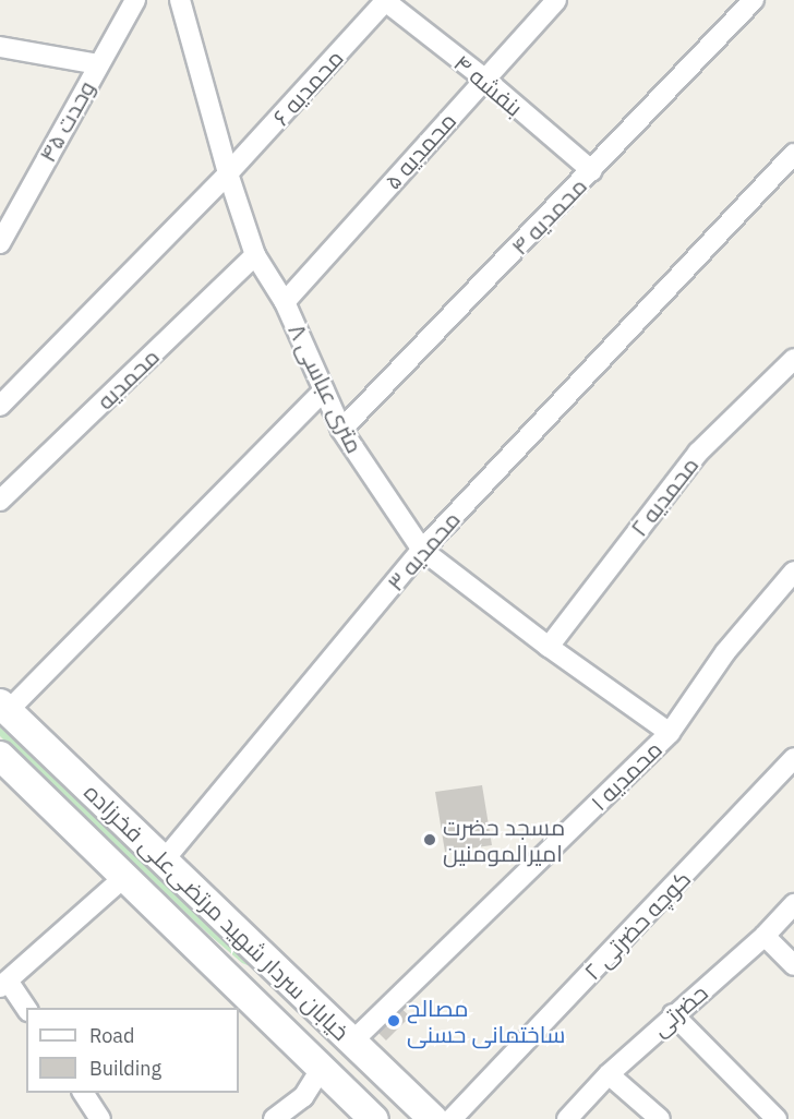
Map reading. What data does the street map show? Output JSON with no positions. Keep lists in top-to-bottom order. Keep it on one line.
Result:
{"streets":{"main road":["خیابان سردار شهید مرتضی‌علی فخرزاده"],"street":["بنفشه ۴","محمدیه ۶","وحدت ۴۵","محمدیه ۵","محمدیه ۴","محمدیه","۸ متری عباسی","محمدیه ۲","محمدیه ۳","محمدیه ۱","کوچه حضرتی ۲","حضرتی"]},"crossings":[["بنفشه ۴","محمدیه ۶"],["بنفشه ۴","محمدیه ۵"],["بنفشه ۴","محمدیه ۴"],["محمدیه ۶","۸ متری عباسی"],["محمدیه ۵","۸ متری عباسی"],["محمدیه ۴","۸ متری عباسی"],["محمدیه","۸ متری عباسی"],["۸ متری عباسی","محمدیه ۲"],["۸ متری عباسی","محمدیه ۳"],["۸ متری عباسی","محمدیه ۱"],["محمدیه ۳","خیابان سردار شهید مرتضی‌علی فخرزاده"],["محمدیه ۱","خیابان سردار شهید مرتضی‌علی فخرزاده"]],"places":["مسجد حضرت امیرالمومنین","مصالح ساختمانی حسنی"],"legend":["Road","Building"]}
